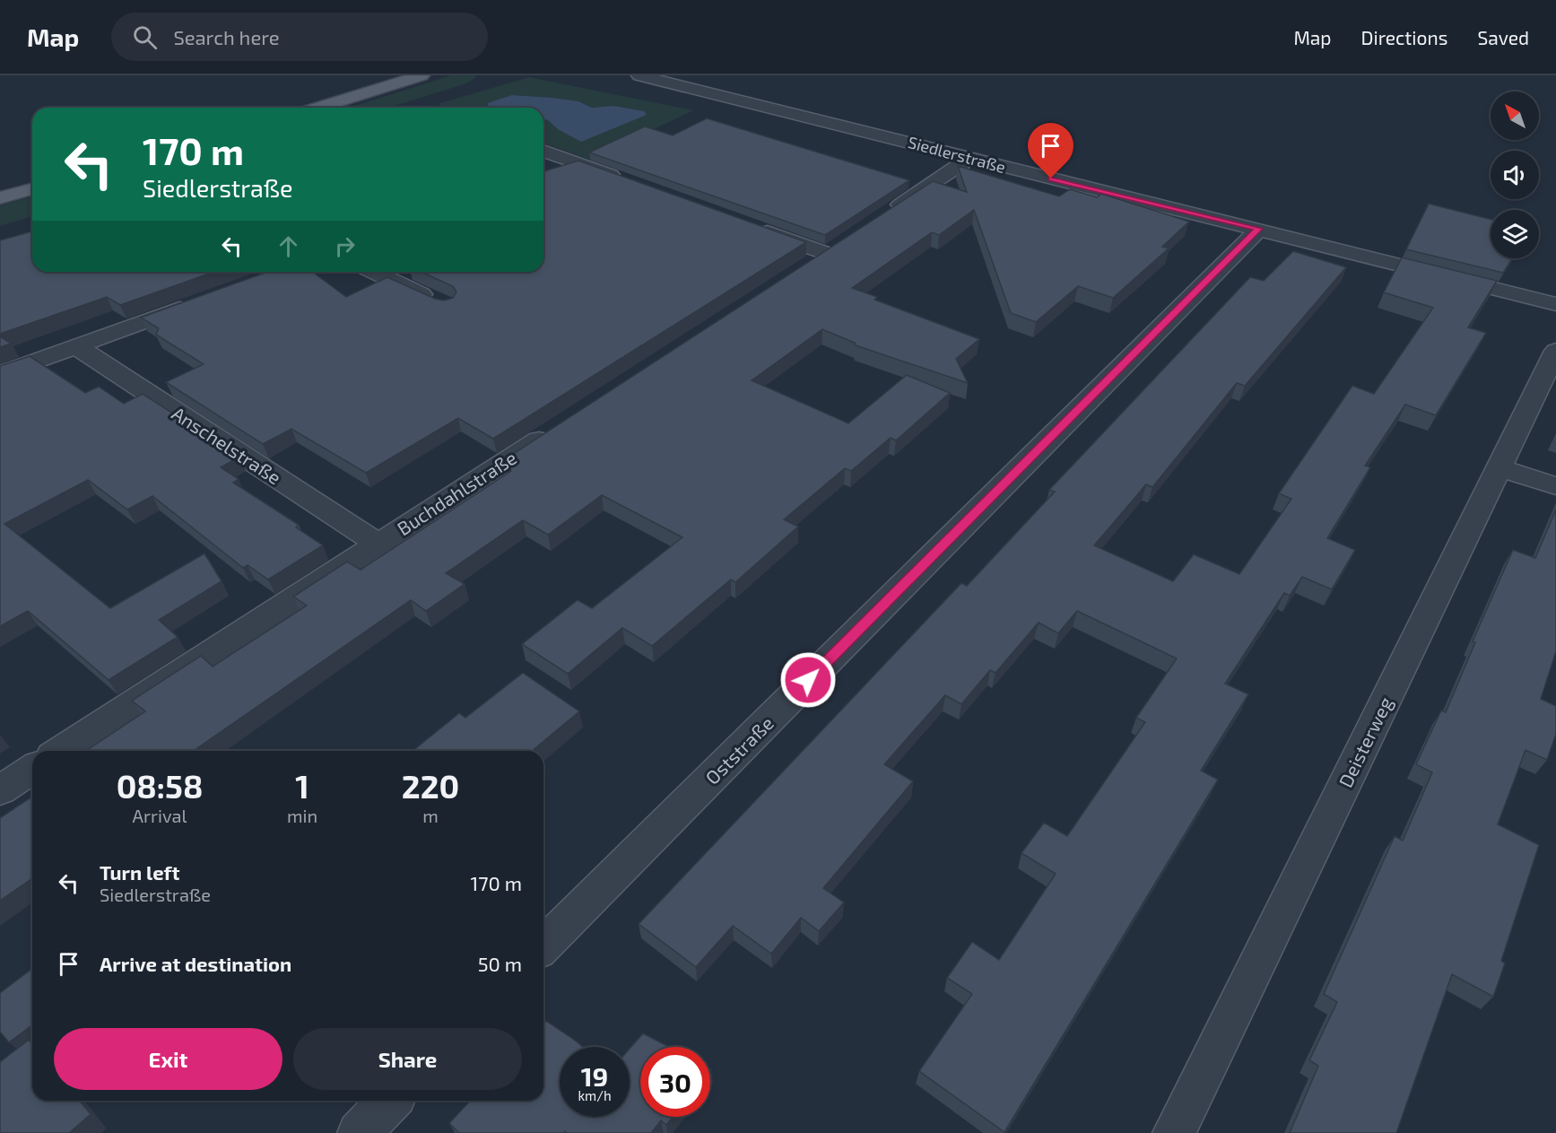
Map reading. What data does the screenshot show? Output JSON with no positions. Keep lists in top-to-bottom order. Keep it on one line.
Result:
{"streets":{"street":["Siedlerstraße","Anschelstraße","Buchdahlstraße","Deisterweg","Oststraße"]},"crossings":[["Siedlerstraße","Oststraße"],["Anschelstraße","Buchdahlstraße"]],"north":"top left","page":{"header":"Map","search":"Search here","nav":["Map","Directions","Saved"],"turn":["170 m","Siedlerstraße"],"eta":["08:58","Arrival","1","min","220","m"],"list":[{"name":"Turn left","note":"Siedlerstraße","value":"170 m"},{"name":"Arrive at destination","value":"50 m"}],"buttons":["Exit","Share"],"speed":"19 km/h","limit":"30"}}
